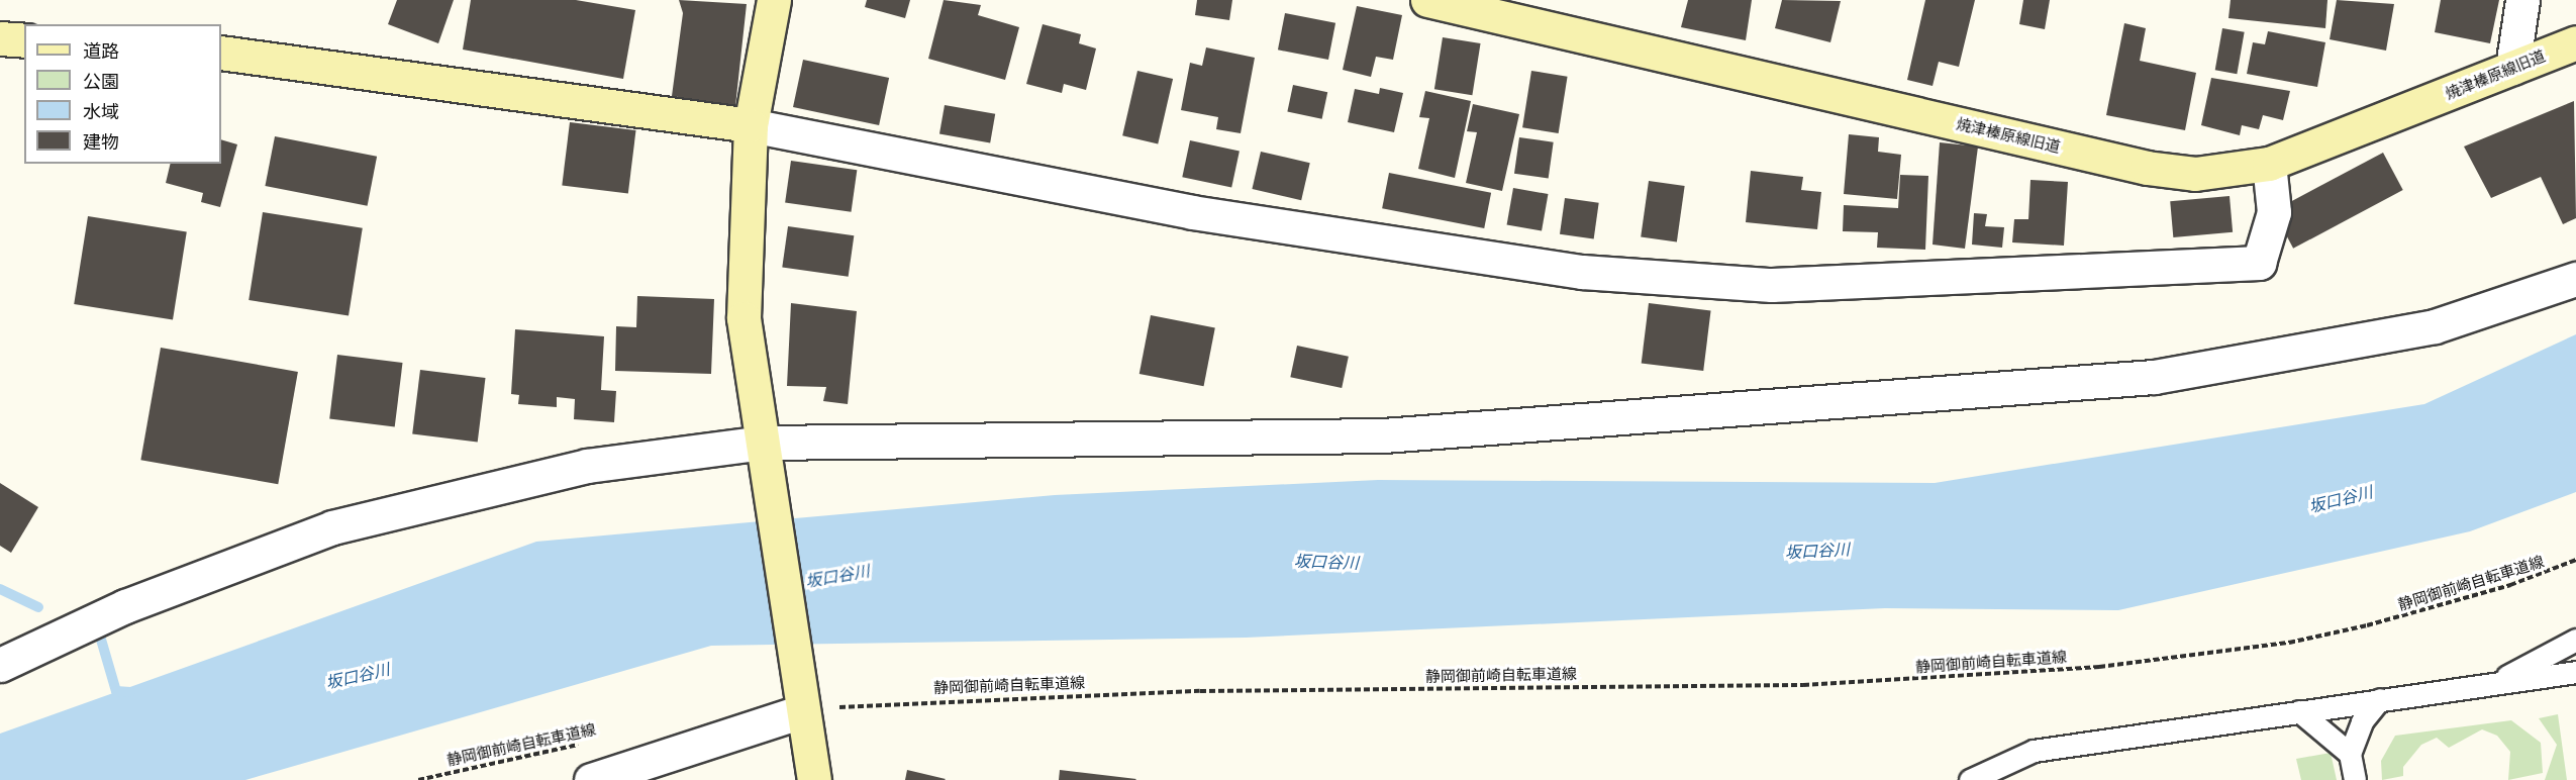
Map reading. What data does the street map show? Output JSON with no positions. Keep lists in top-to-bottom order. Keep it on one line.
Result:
{"streets":{"street":["焼津榛原線旧道"],"path":["静岡御前崎自転車道線"]},"water":["坂口谷川"],"legend":["道路","公園","水域","建物"]}
